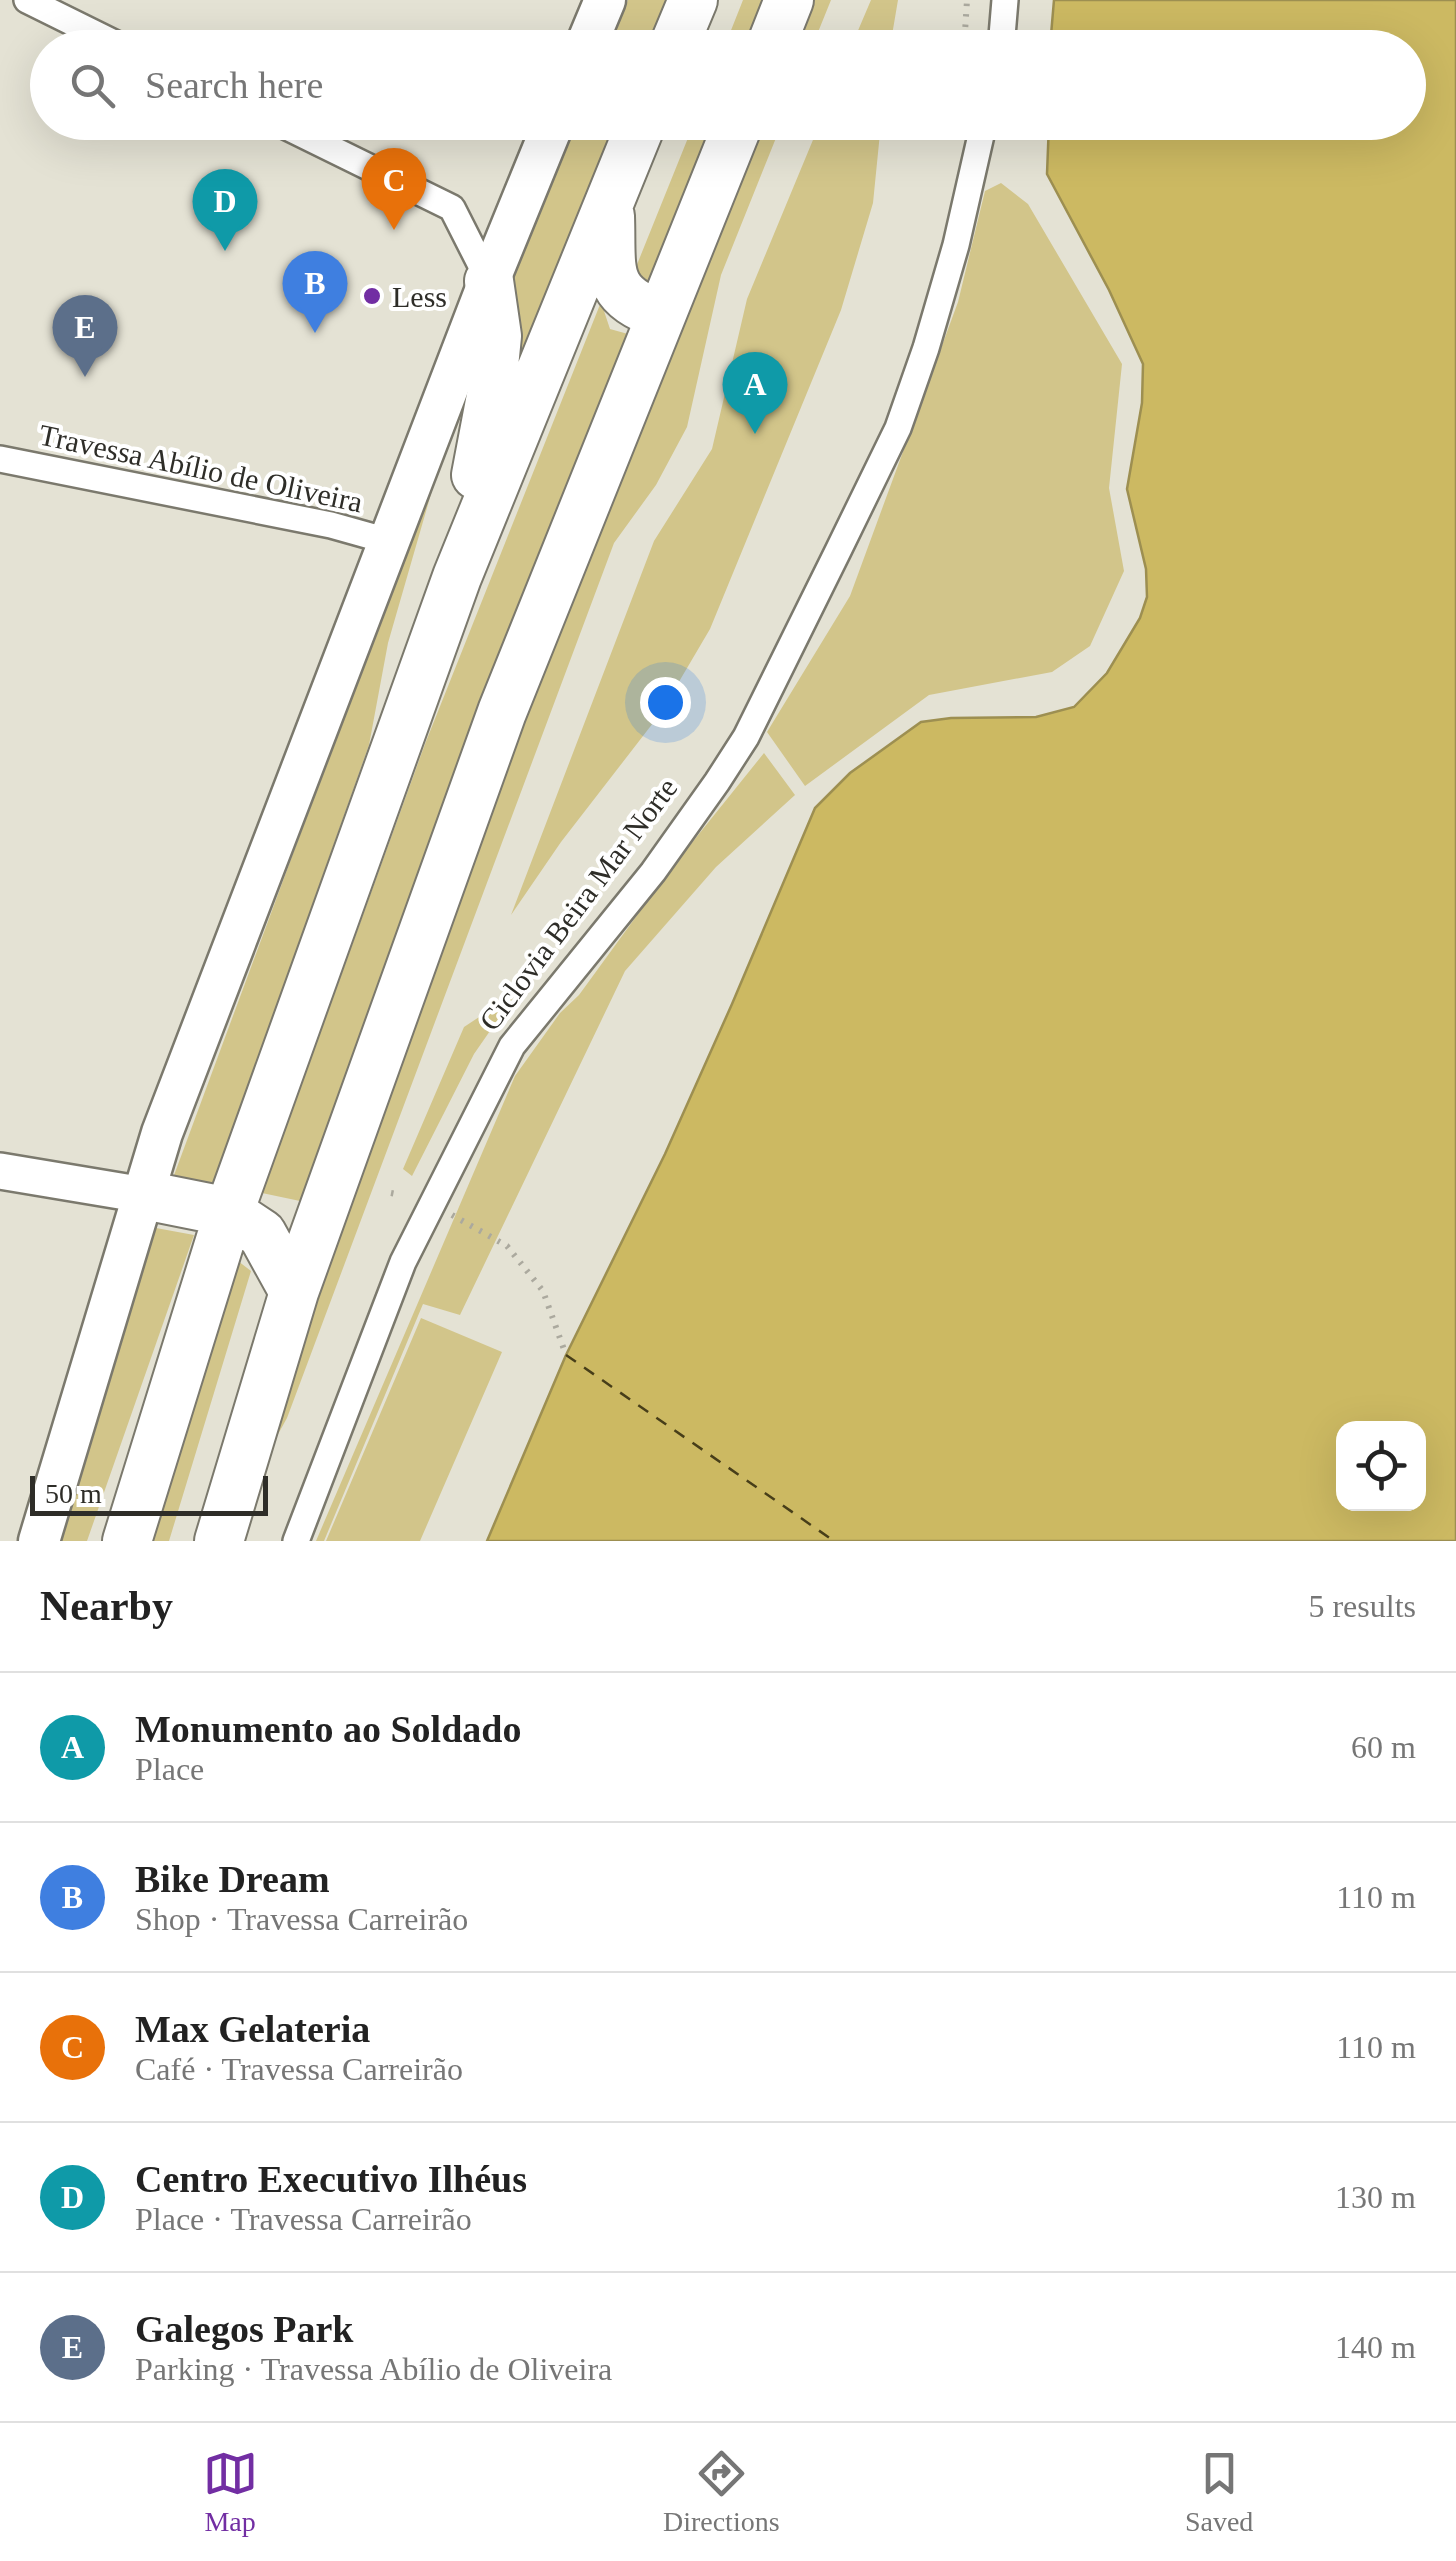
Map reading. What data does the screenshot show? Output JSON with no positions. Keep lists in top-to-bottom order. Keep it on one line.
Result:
{"streets":{"street":["Travessa Abílio de Oliveira"]},"places":["Less"],"scale_bar":"50 m","page":{"search":"Search here","pins":["C","D","B","E","A"],"scale":"50 m","heading":["Nearby","5 results"],"list":[{"mark":"A","name":"Monumento ao Soldado","note":"Place","value":"60 m"},{"mark":"B","name":"Bike Dream","note":"Shop · Travessa Carreirão","value":"110 m"},{"mark":"C","name":"Max Gelateria","note":"Café · Travessa Carreirão","value":"110 m"},{"mark":"D","name":"Centro Executivo Ilhéus","note":"Place · Travessa Carreirão","value":"130 m"},{"mark":"E","name":"Galegos Park","note":"Parking · Travessa Abílio de Oliveira","value":"140 m"}],"nav":["Map","Directions","Saved"]}}
